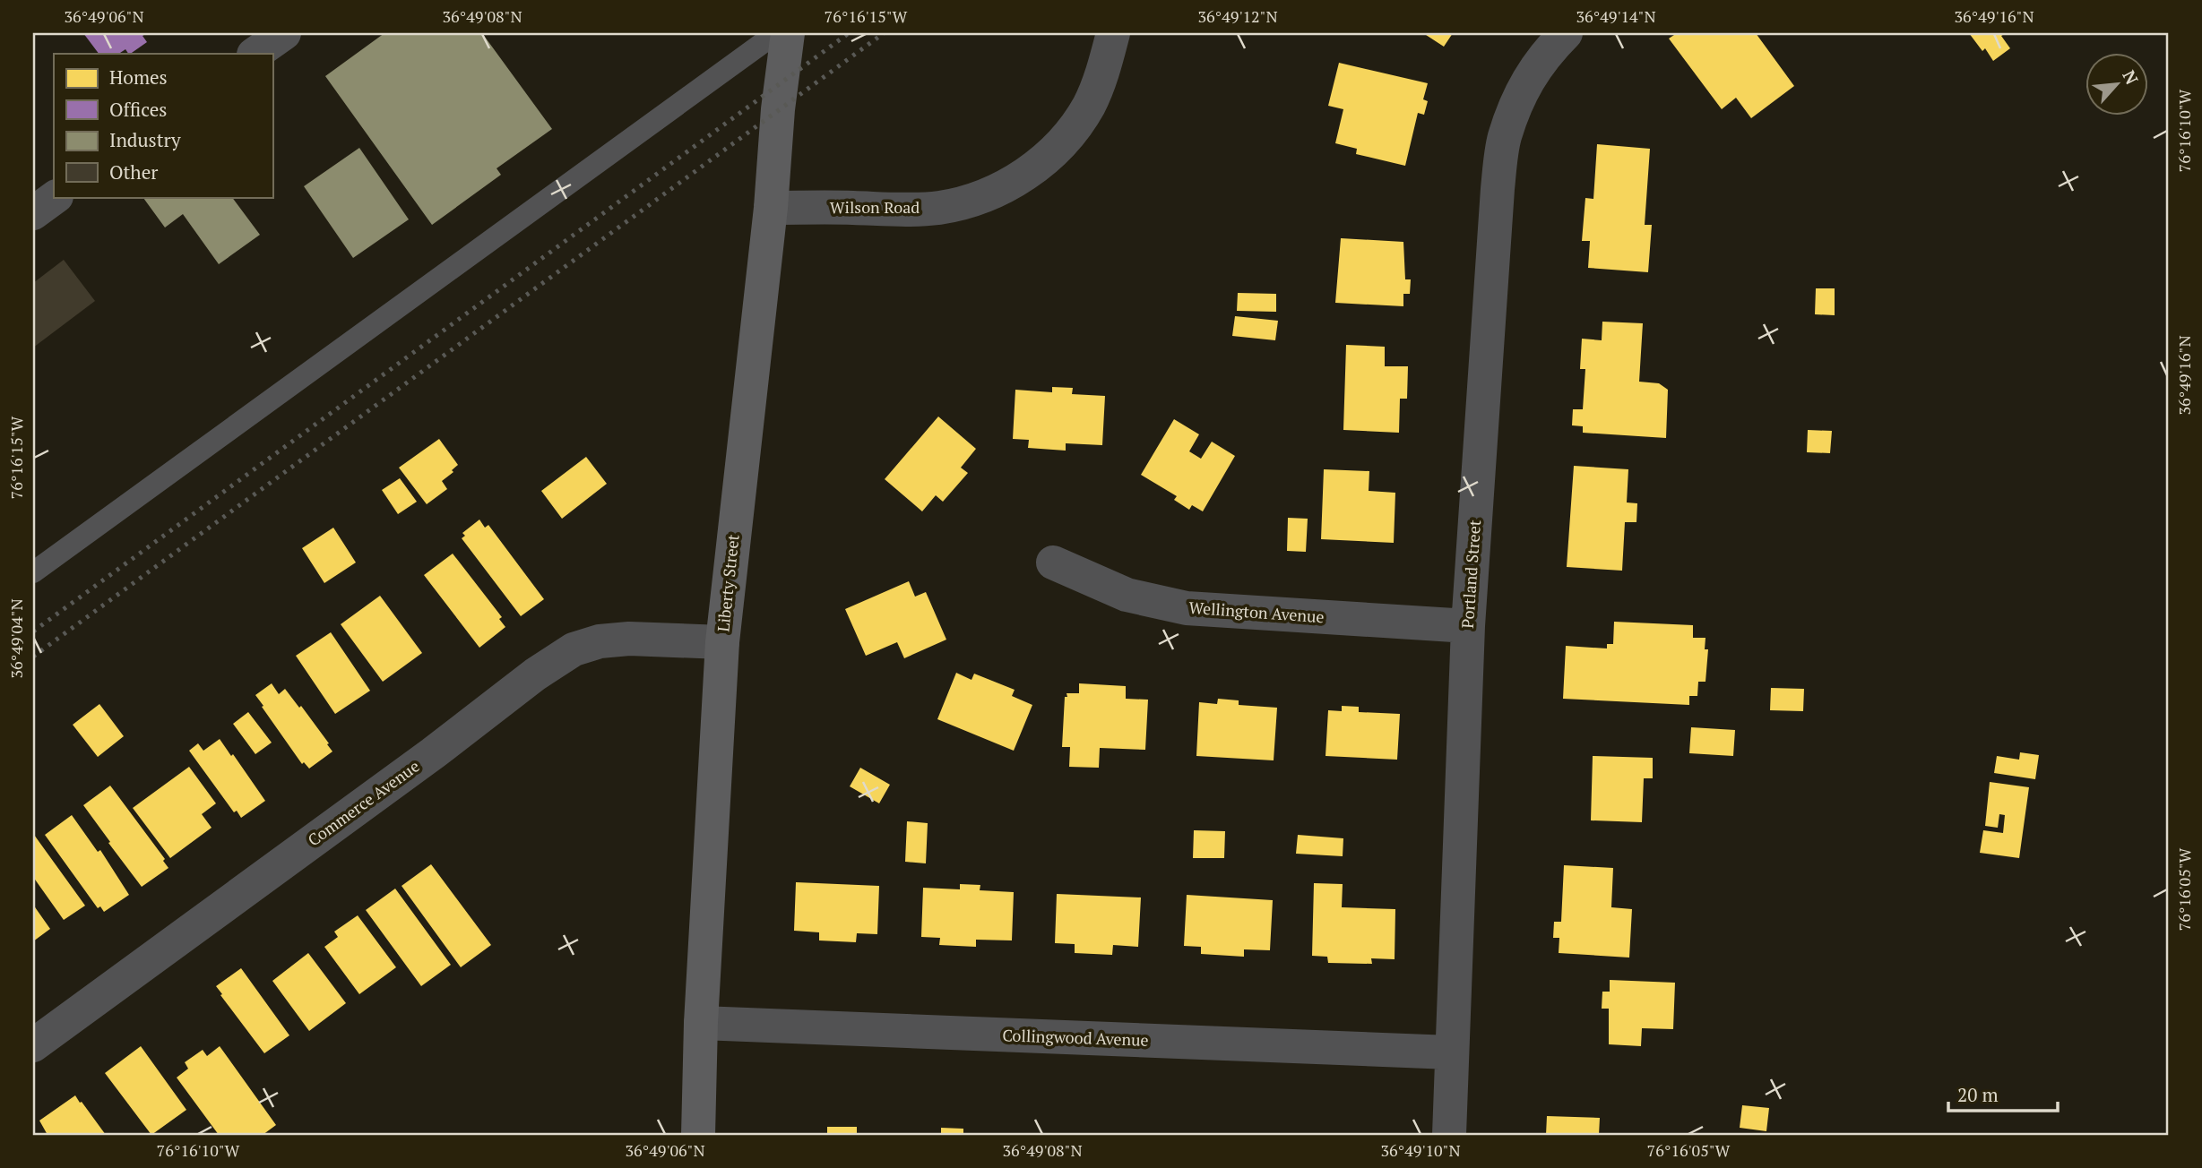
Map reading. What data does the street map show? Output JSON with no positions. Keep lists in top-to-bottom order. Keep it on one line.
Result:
{"streets":{"main road":["Liberty Street"],"street":["Wilson Road","Portland Street","Wellington Avenue","Commerce Avenue","Collingwood Avenue"]},"crossings":[["Wilson Road","Liberty Street"],["Portland Street","Wellington Avenue"],["Portland Street","Collingwood Avenue"],["Liberty Street","Commerce Avenue"],["Liberty Street","Collingwood Avenue"]],"legend":["Homes","Offices","Industry","Other"],"scale_bar":"20 m","north":"top right","coordinates":["36°49'06\"N","36°49'08\"N","76°16'15\"W","36°49'12\"N","36°49'14\"N","36°49'16\"N","76°16'10\"W","36°49'04\"N","76°16'05\"W","36°49'10\"N"]}
